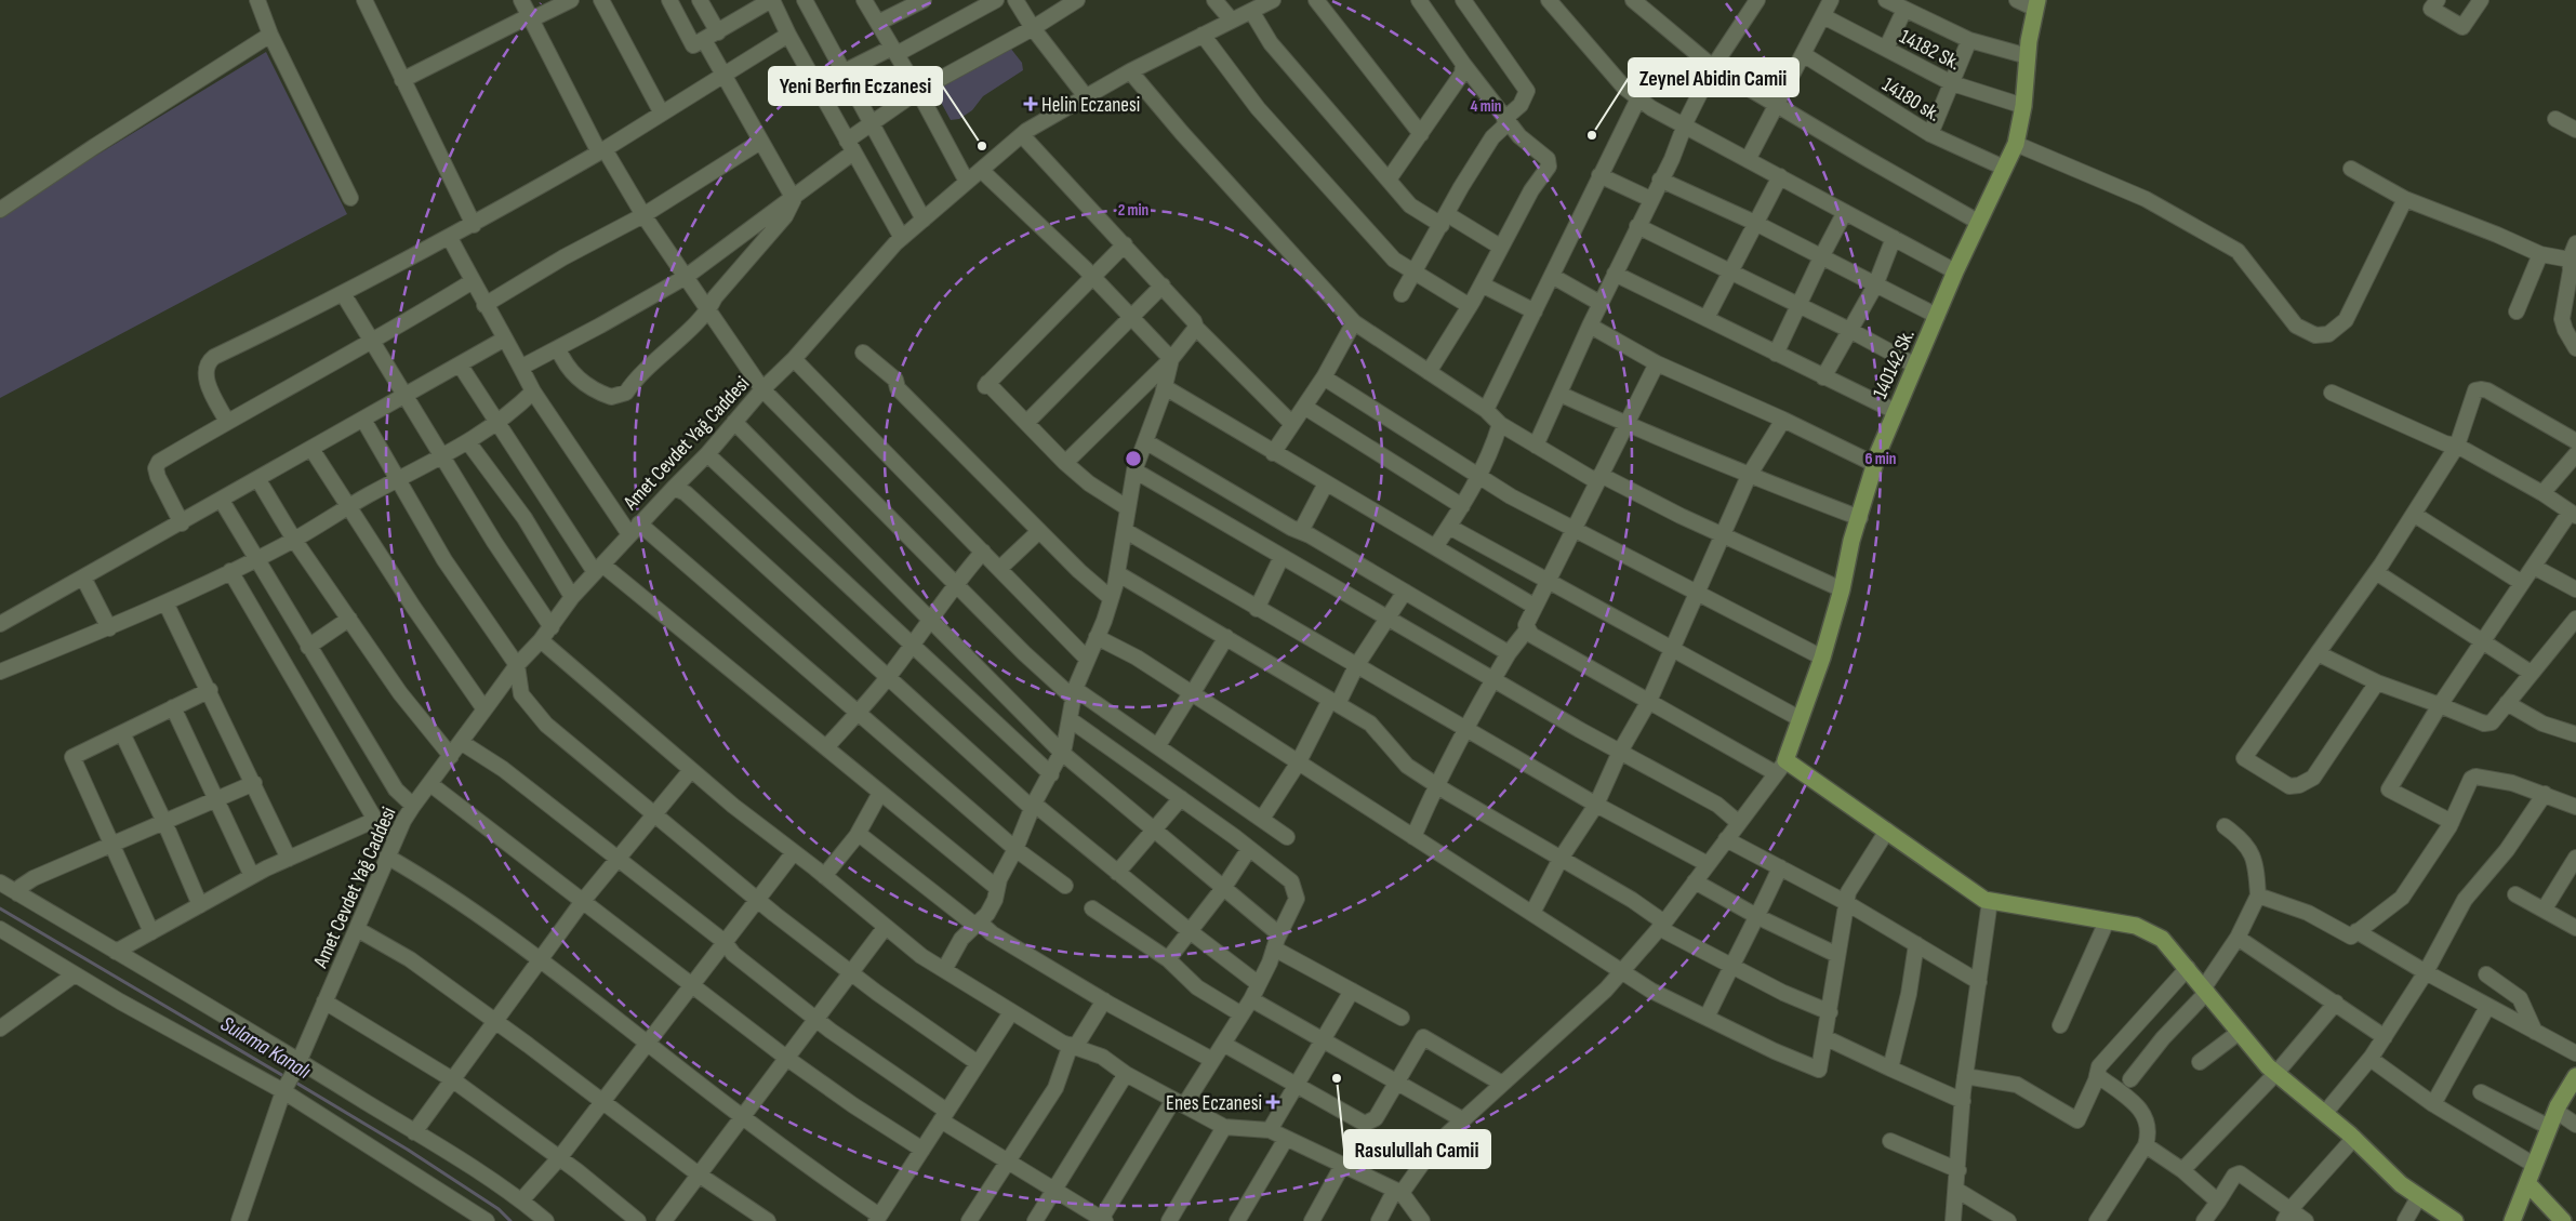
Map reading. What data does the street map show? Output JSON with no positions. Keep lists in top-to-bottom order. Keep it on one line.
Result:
{"streets":{"main road":["140142 Sk."],"street":["14182 Sk.","14180 sk.","Amet Cevdet Yağ Caddesi"]},"crossings":[["14182 Sk.","140142 Sk."],["14180 sk.","140142 Sk."]],"water":["Sulama Kanalı"],"places":{"health":["Helin Eczanesi","Enes Eczanesi"],"other":["Zeynel Abidin Camii","Yeni Berfin Eczanesi","Rasulullah Camii"]},"rings":["4 min","2 min","6 min"]}
